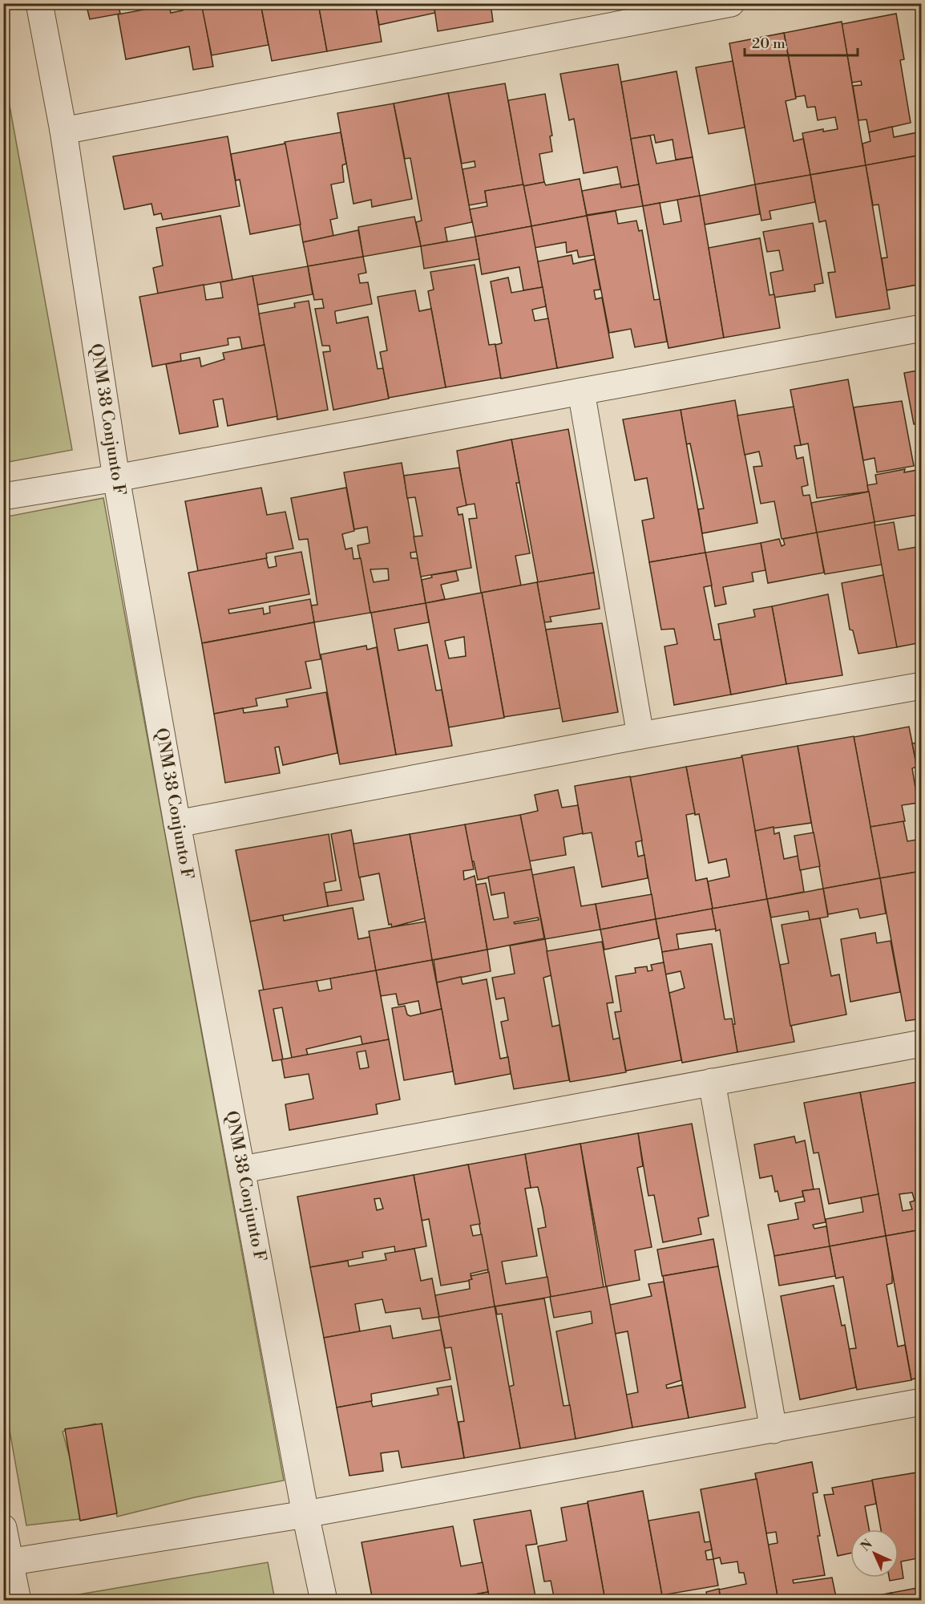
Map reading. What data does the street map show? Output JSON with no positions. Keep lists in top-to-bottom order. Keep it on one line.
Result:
{"streets":{"street":["QNM 38 Conjunto F"]},"scale_bar":"20 m","north":"top left"}
